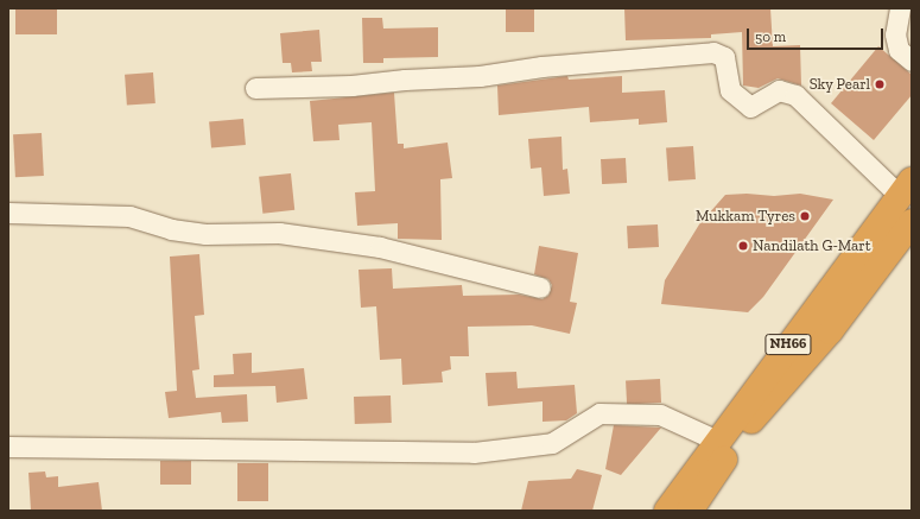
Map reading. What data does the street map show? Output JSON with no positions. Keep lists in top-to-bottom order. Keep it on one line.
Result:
{"streets":{"highway":["NH66"]},"places":["Sky Pearl","Mukkam Tyres","Nandilath G-Mart"],"scale_bar":"50 m"}
